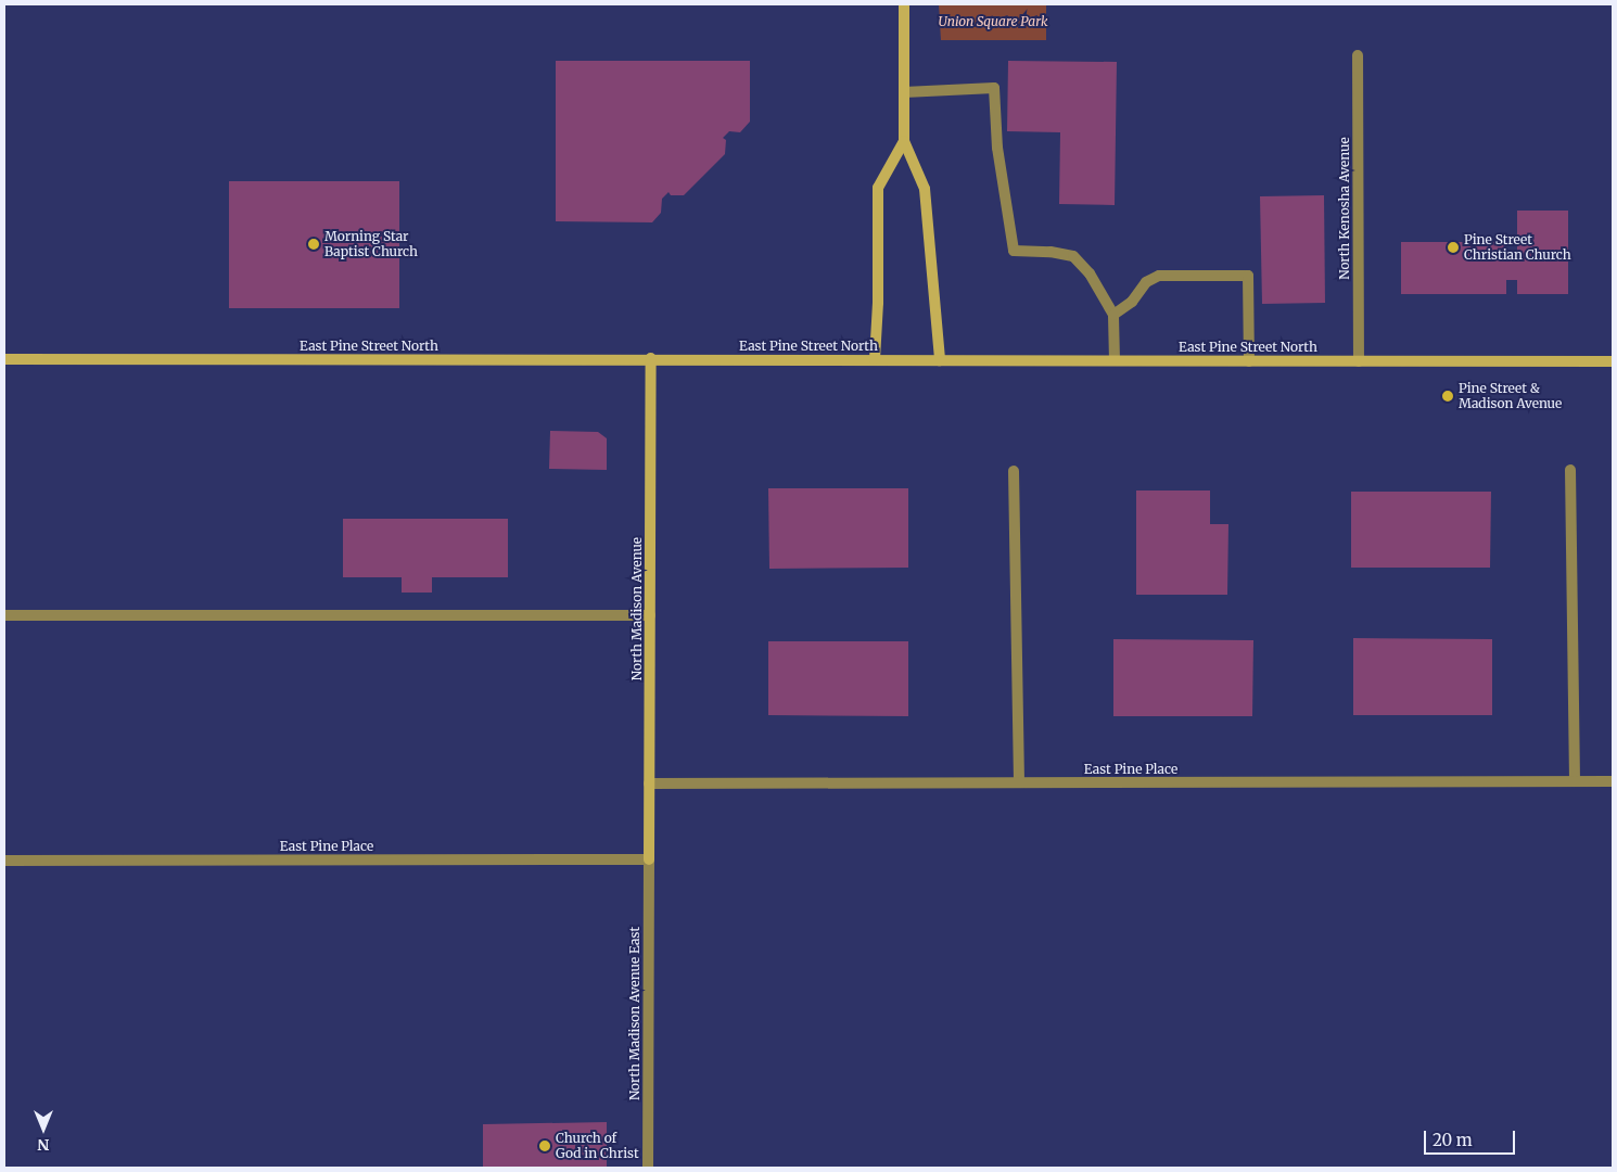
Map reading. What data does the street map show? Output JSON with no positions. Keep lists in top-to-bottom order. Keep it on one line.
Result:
{"streets":{"main road":["East Pine Street North","North Madison Avenue"],"street":["North Kenosha Avenue","East Pine Place","North Madison Avenue East"]},"crossings":[["North Kenosha Avenue","East Pine Street North"],["East Pine Street North","North Madison Avenue"],["North Madison Avenue","East Pine Place"],["North Madison Avenue","North Madison Avenue East"],["East Pine Place","North Madison Avenue East"]],"parks":["Union Square Park"],"places":["Morning Star Baptist Church","Pine Street Christian Church","Pine Street & Madison Avenue","Church of God in Christ"],"scale_bar":"20 m","north":"bottom"}
